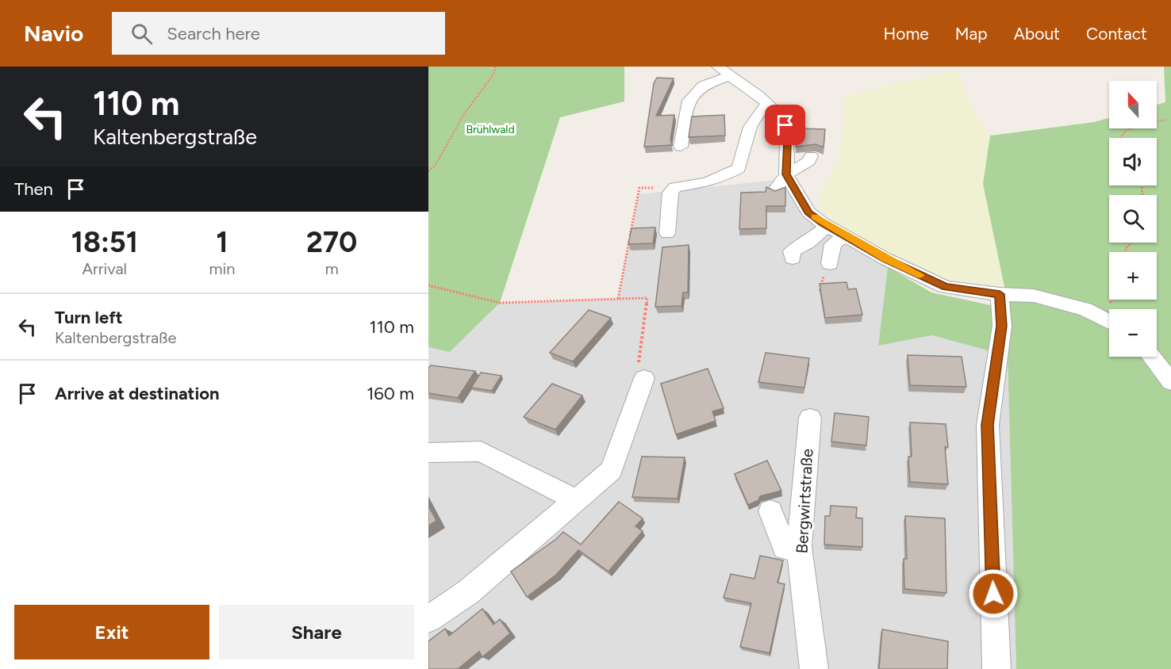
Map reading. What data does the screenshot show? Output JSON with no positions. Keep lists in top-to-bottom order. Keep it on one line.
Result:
{"streets":{"street":["Bergwirtstraße"]},"parks":["Brühlwald"],"north":"top","page":{"header":"Navio","search":"Search here","nav":["Home","Map","About","Contact"],"turn":["110 m","Kaltenbergstraße"],"map_buttons":["+","−"],"then":"Then","eta":["18:51","Arrival","1","min","270","m"],"list":[{"name":"Turn left","note":"Kaltenbergstraße","value":"110 m"},{"name":"Arrive at destination","value":"160 m"}],"buttons":["Exit","Share"]}}
